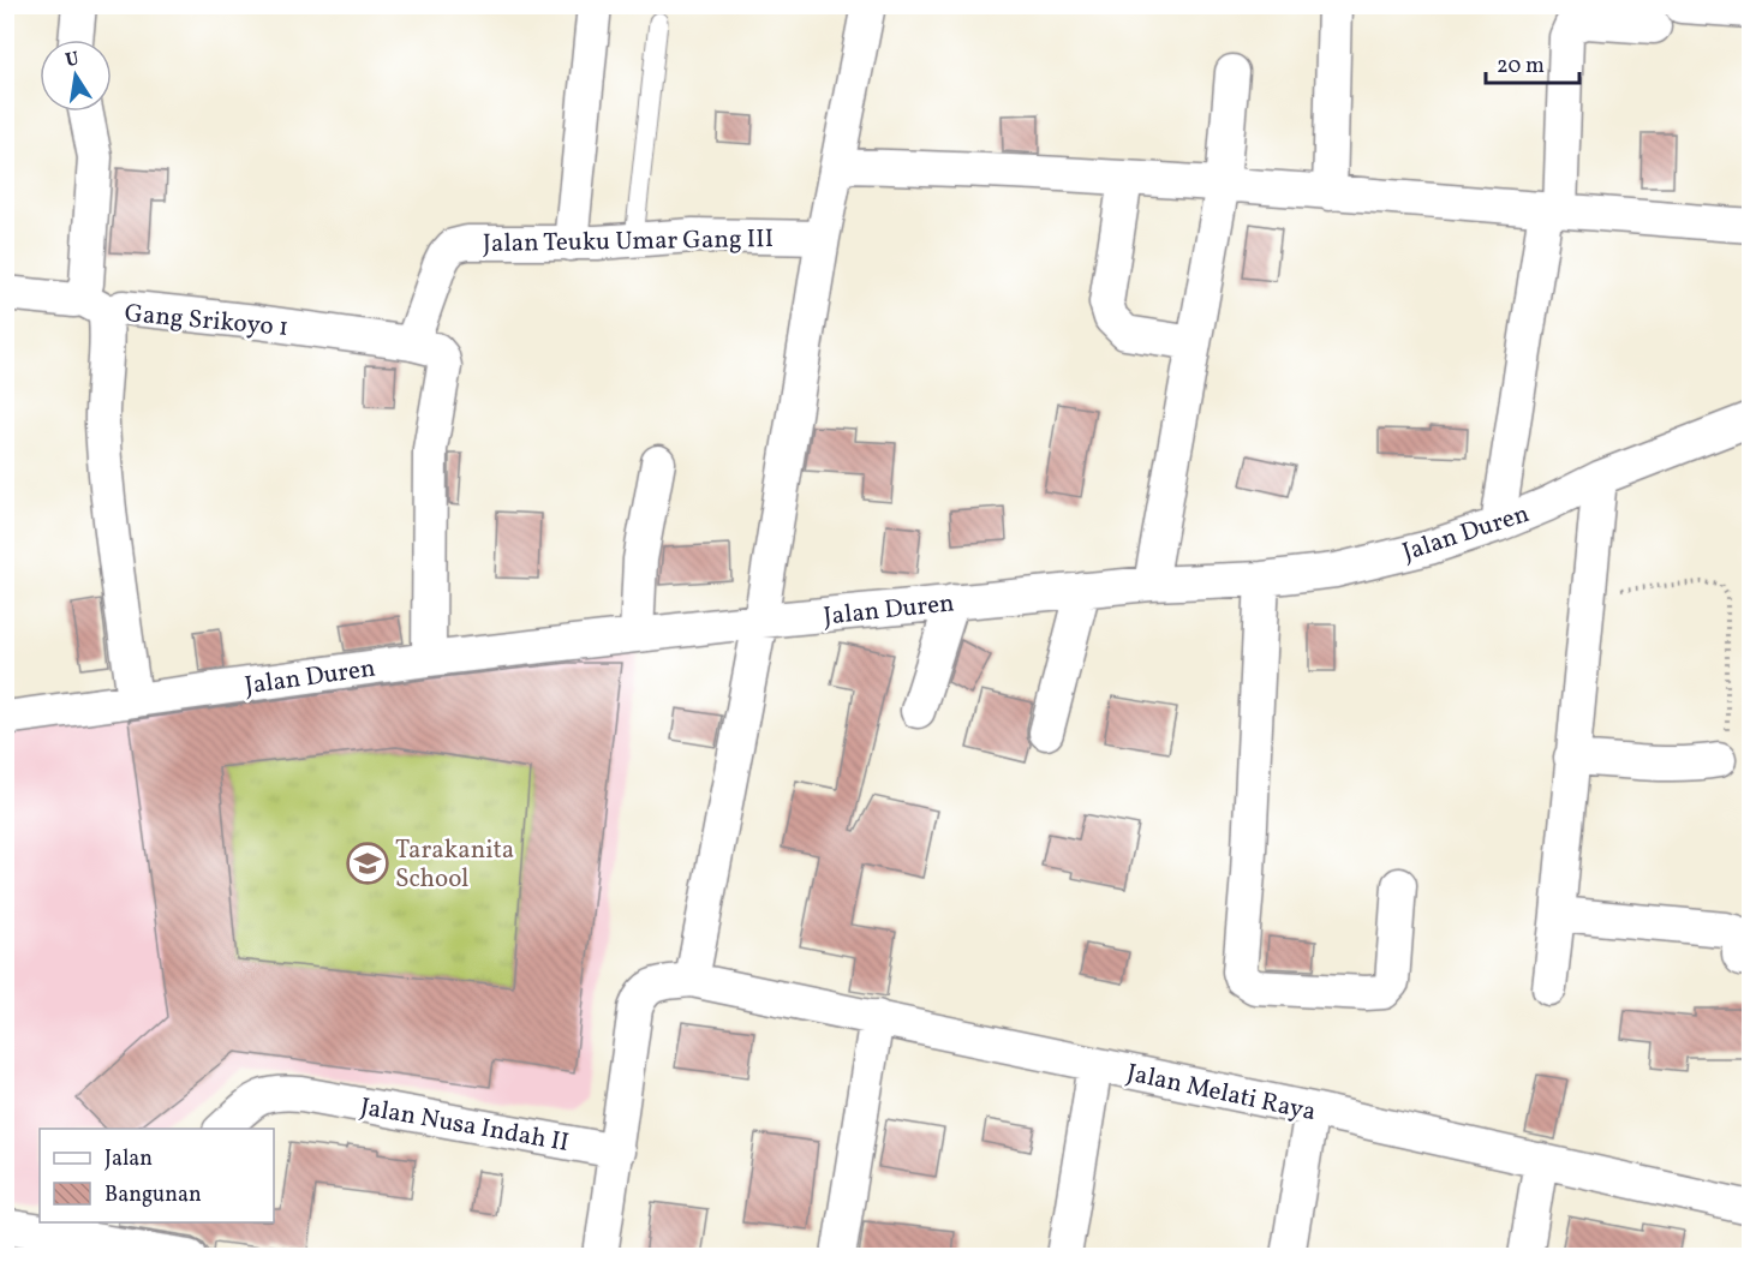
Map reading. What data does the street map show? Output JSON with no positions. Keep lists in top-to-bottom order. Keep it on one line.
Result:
{"streets":{"street":["Jalan Teuku Umar Gang III","Gang Srikoyo 1","Jalan Duren","Jalan Melati Raya","Jalan Nusa Indah II"]},"crossings":[["Jalan Teuku Umar Gang III","Gang Srikoyo 1"]],"places":{"school or university":["Tarakanita School"]},"legend":["Jalan","Bangunan"],"scale_bar":"20 m","north":"top"}
